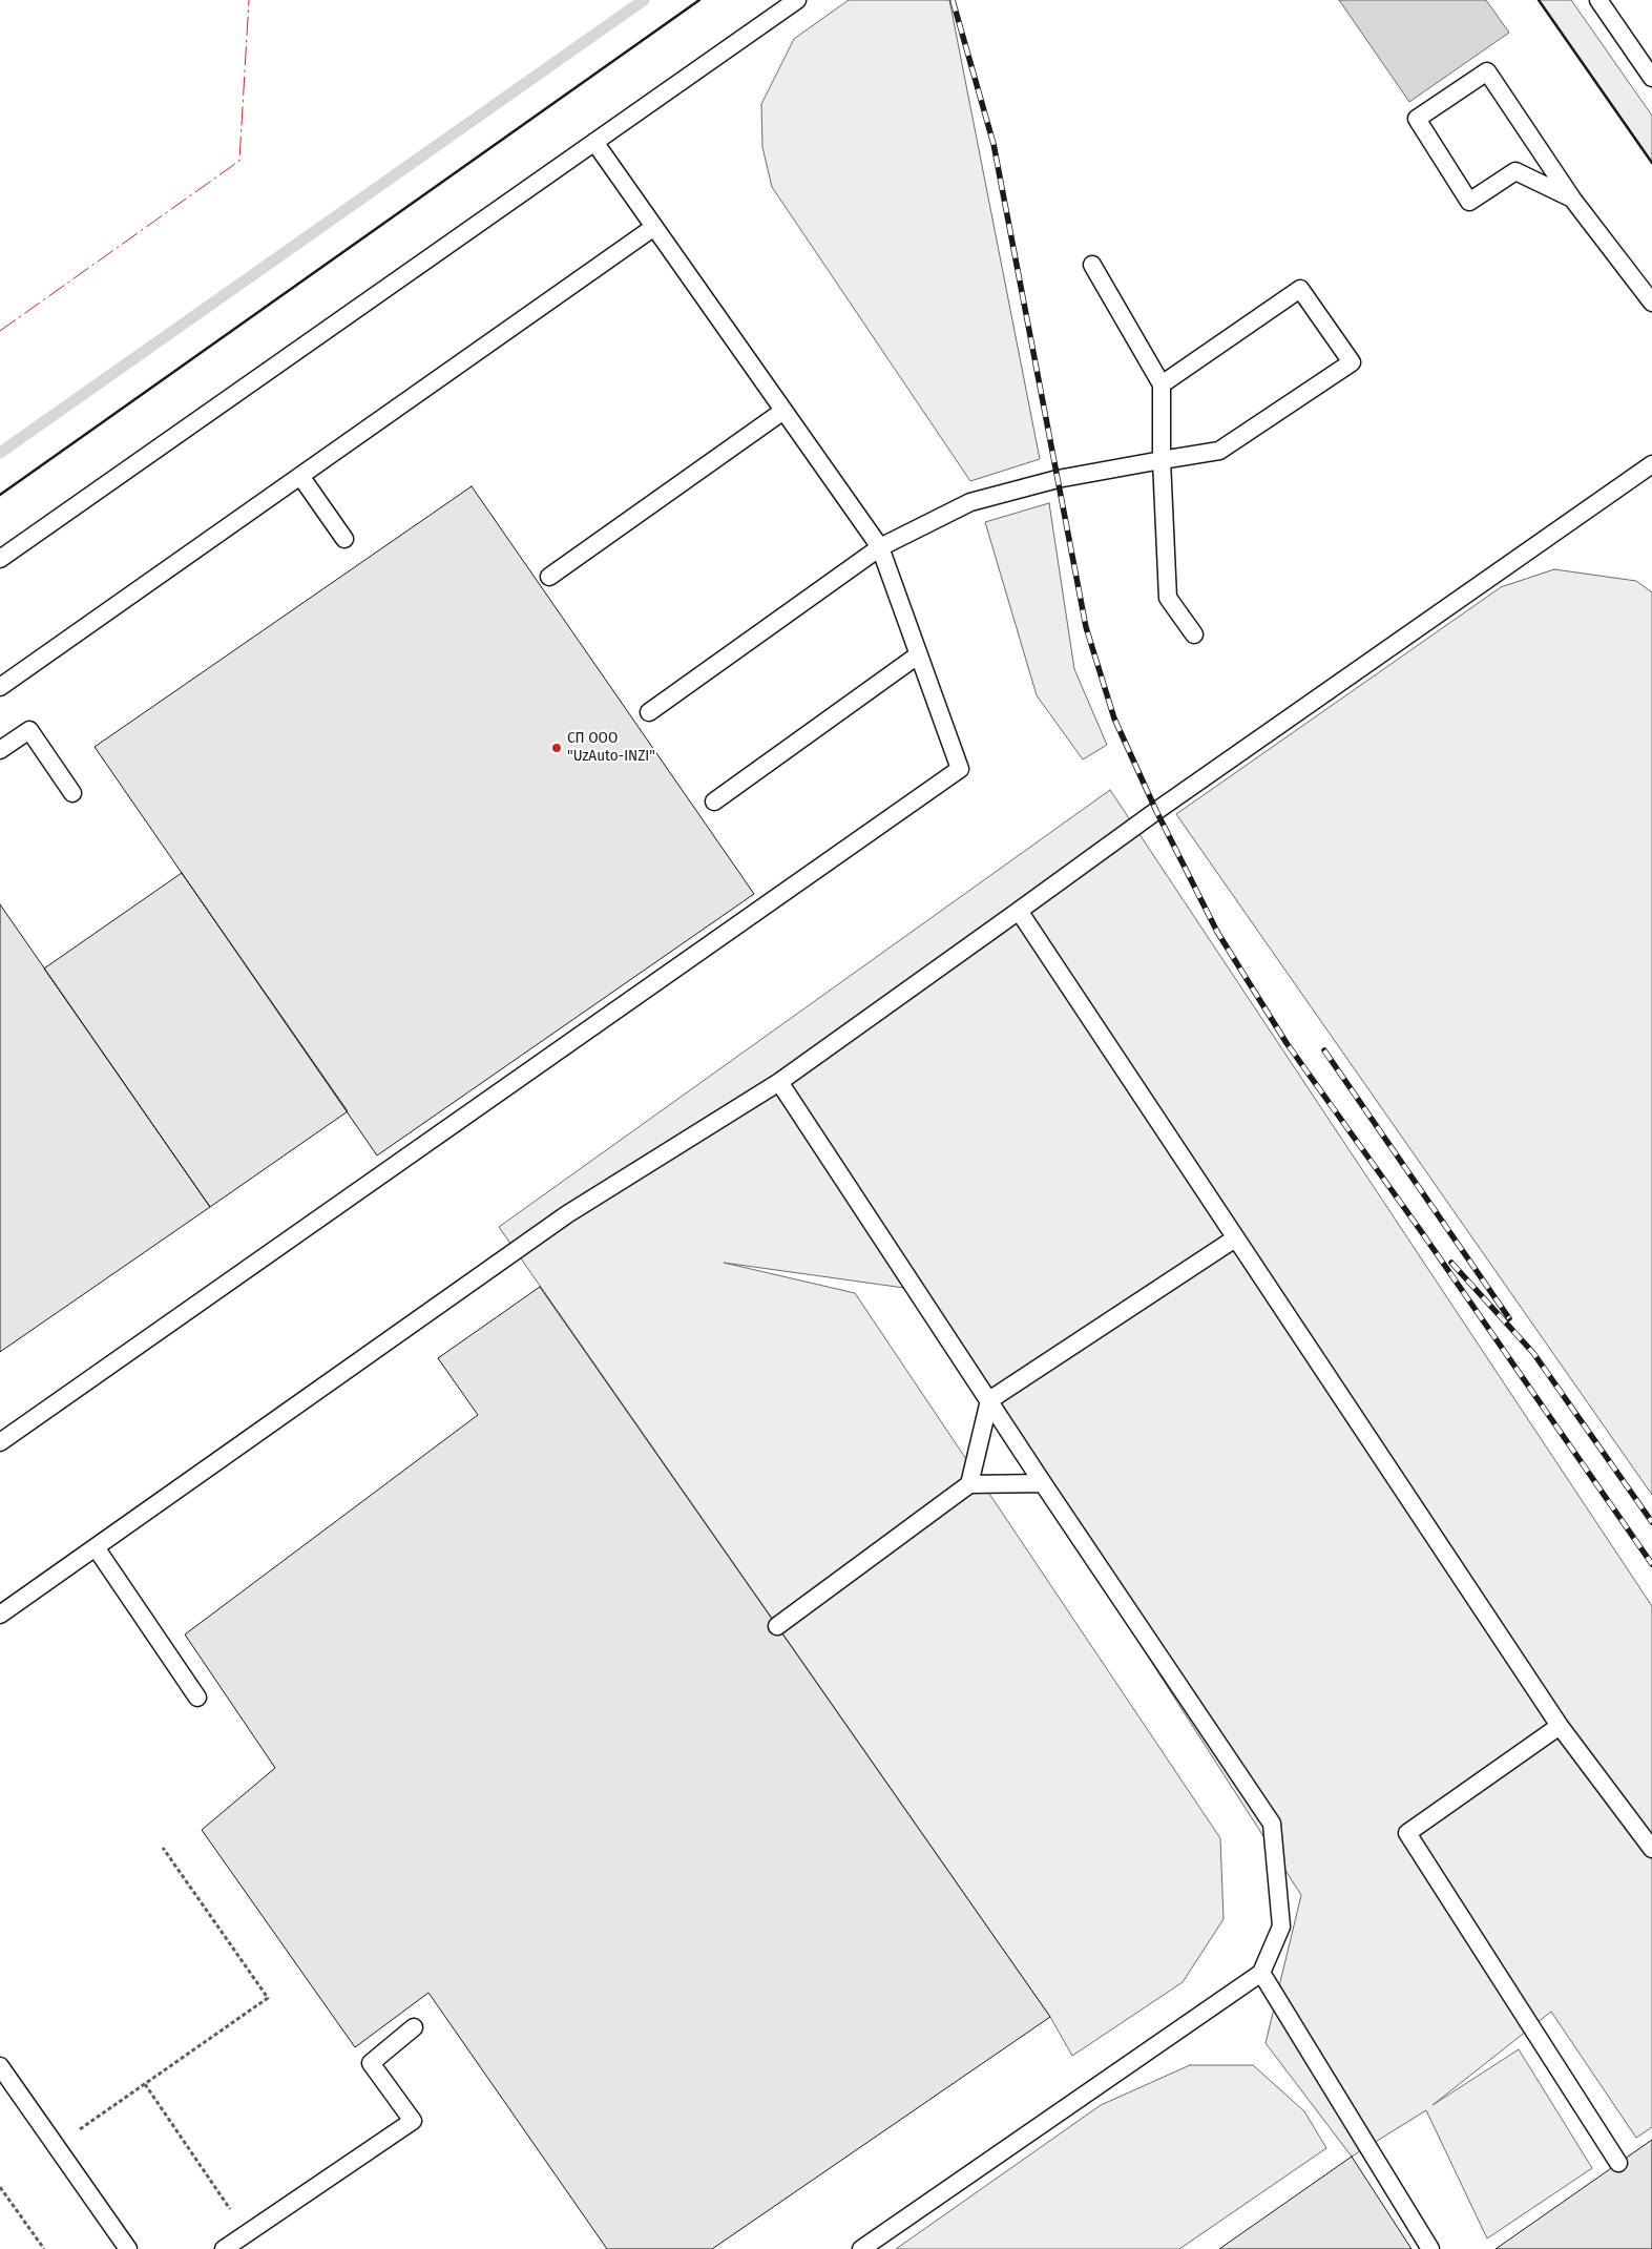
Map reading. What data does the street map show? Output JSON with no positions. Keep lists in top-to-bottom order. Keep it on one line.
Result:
{"places":["СП ООО \"UzAuto-INZI\""]}
